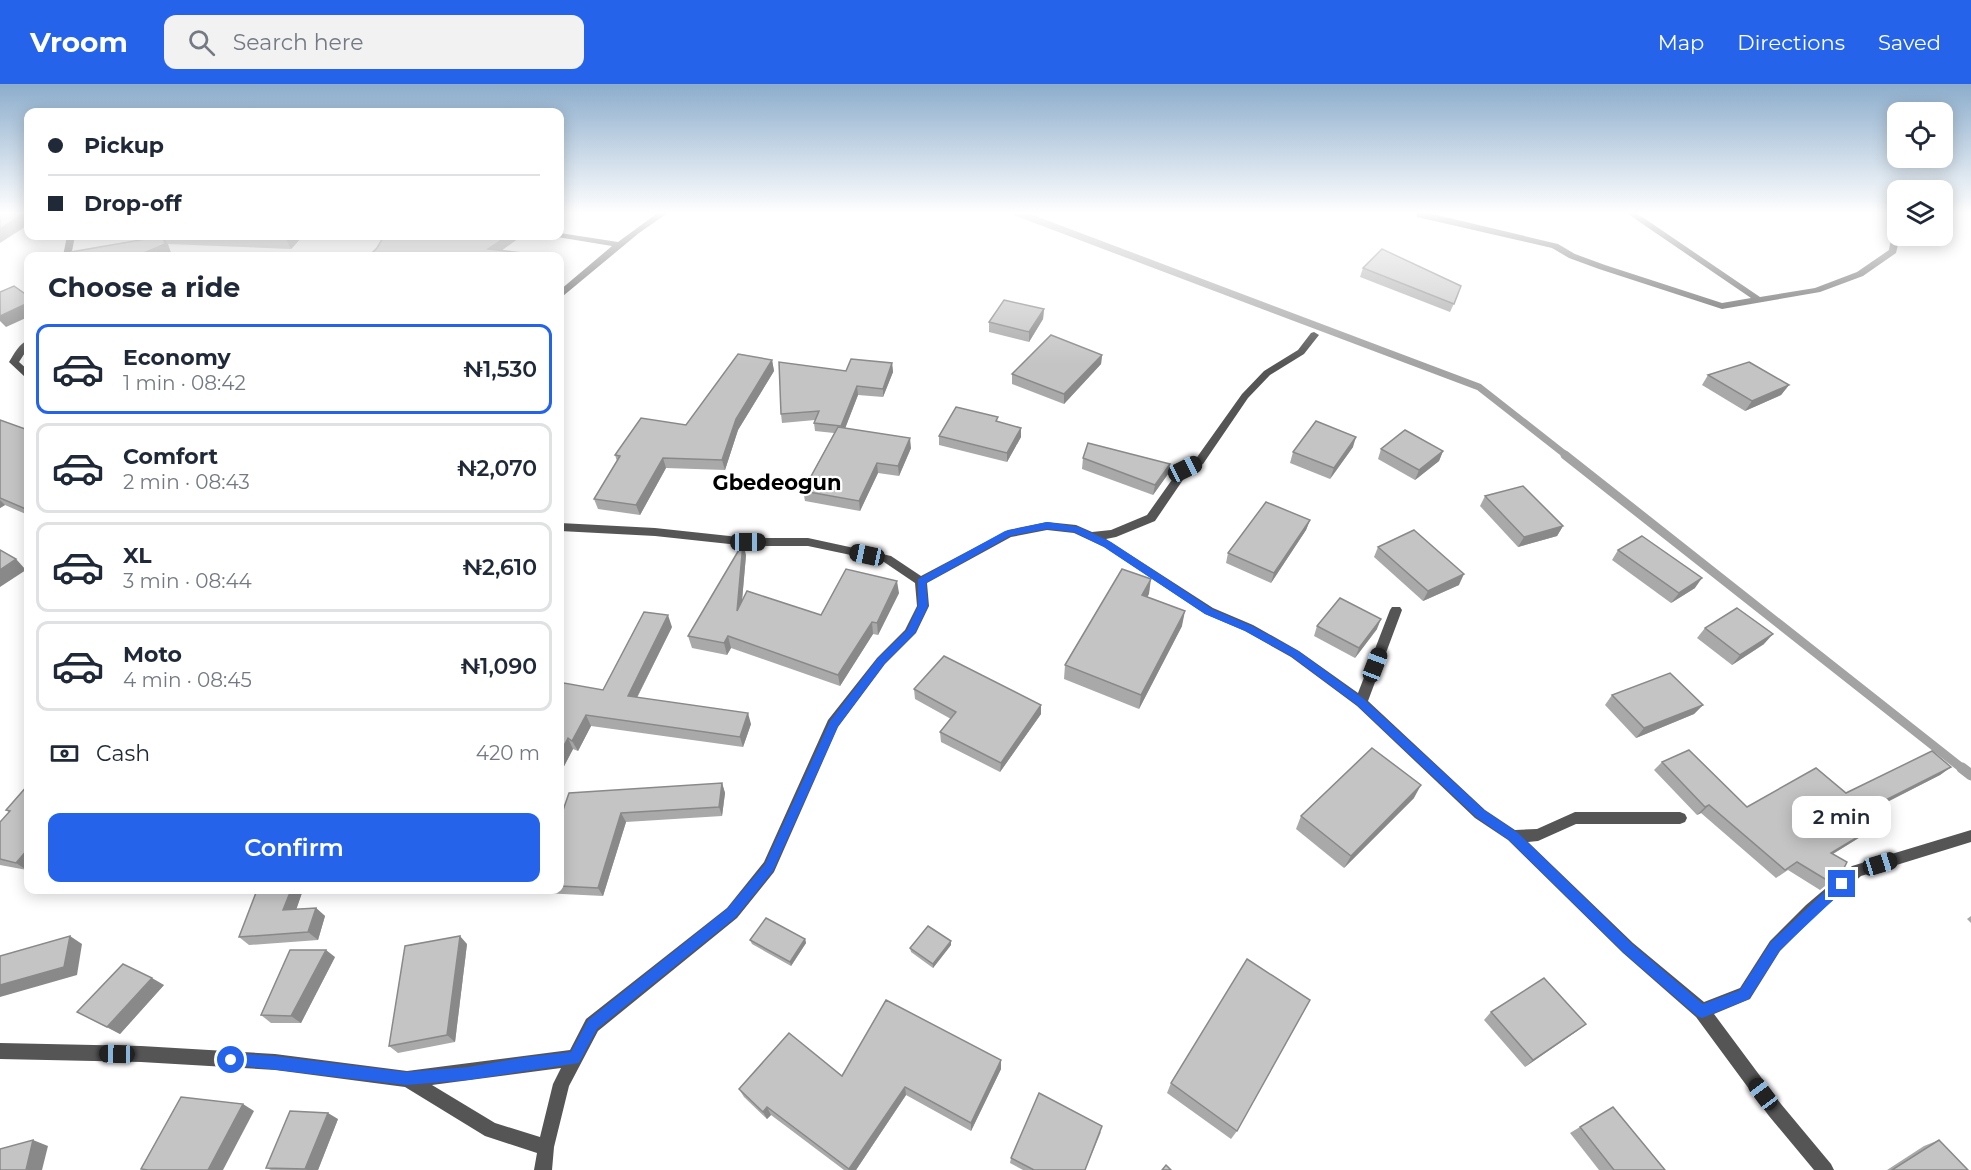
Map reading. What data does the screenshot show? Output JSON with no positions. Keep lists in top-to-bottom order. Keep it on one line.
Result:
{"districts":["Gbedeogun"],"page":{"header":"Vroom","search":"Search here","nav":["Map","Directions","Saved"],"banner":["Pickup","Drop-off"],"heading":"Choose a ride","list":[{"name":"Economy","note":"1 min · 08:42","value":"₦1,530"},{"name":"Comfort","note":"2 min · 08:43","value":"₦2,070"},{"name":"XL","note":"3 min · 08:44","value":"₦2,610"},{"name":"Moto","note":"4 min · 08:45","value":"₦1,090"}],"pay":["Cash","420 m"],"bubble":"2 min","buttons":"Confirm"}}
